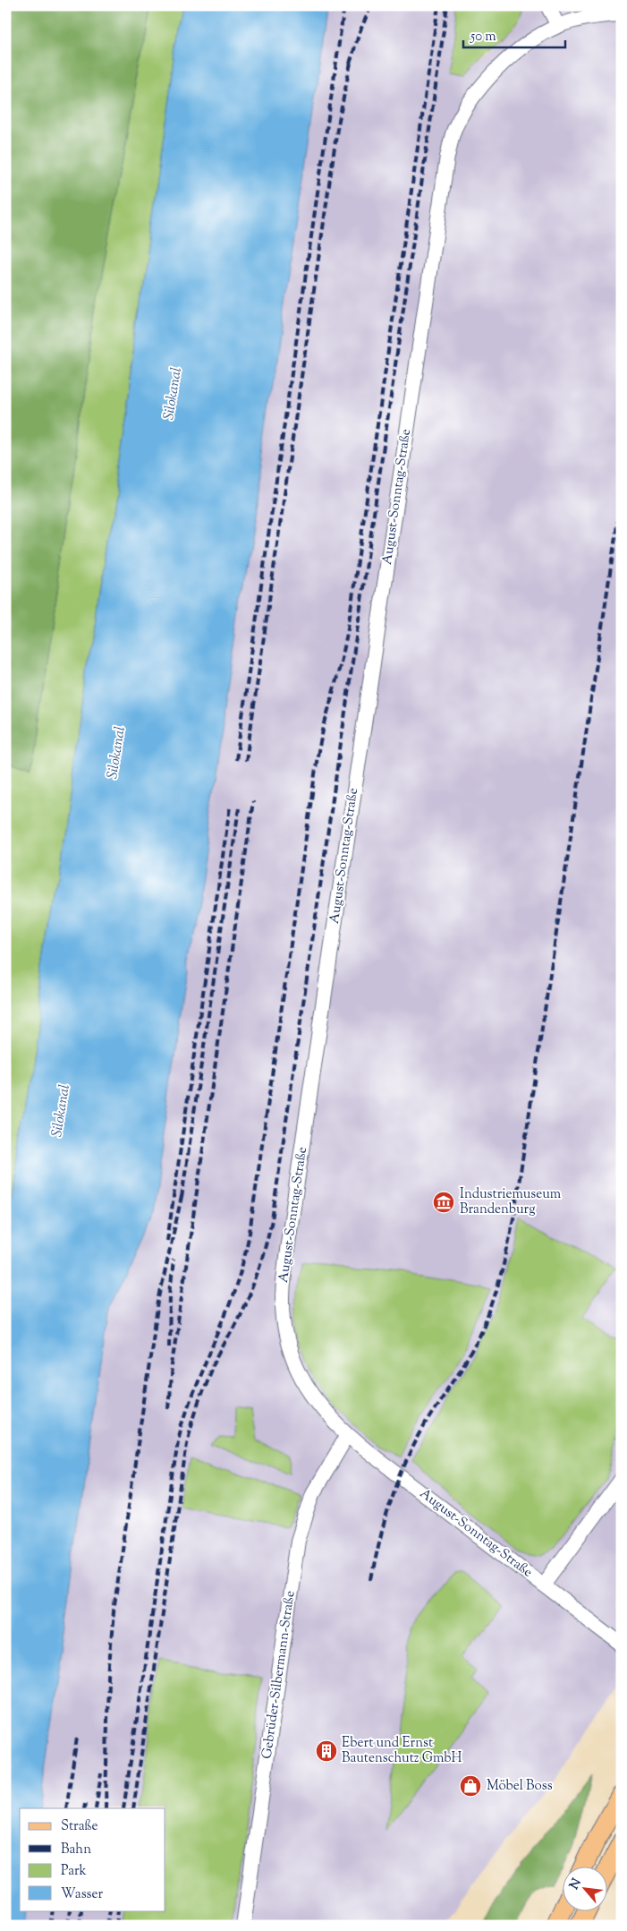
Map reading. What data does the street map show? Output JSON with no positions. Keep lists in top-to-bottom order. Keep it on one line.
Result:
{"streets":{"street":["August-Sonntag-Straße","Gebrüder-Silbermann-Straße"]},"crossings":[["August-Sonntag-Straße","Gebrüder-Silbermann-Straße"]],"water":["Silokanal"],"places":{"museum":["Industriemuseum Brandenburg"],"building":["Ebert und Ernst Bautenschutz GmbH"],"shop":["Möbel Boss"]},"legend":["Straße","Bahn","Park","Wasser"],"scale_bar":"50 m","north":"top left"}
